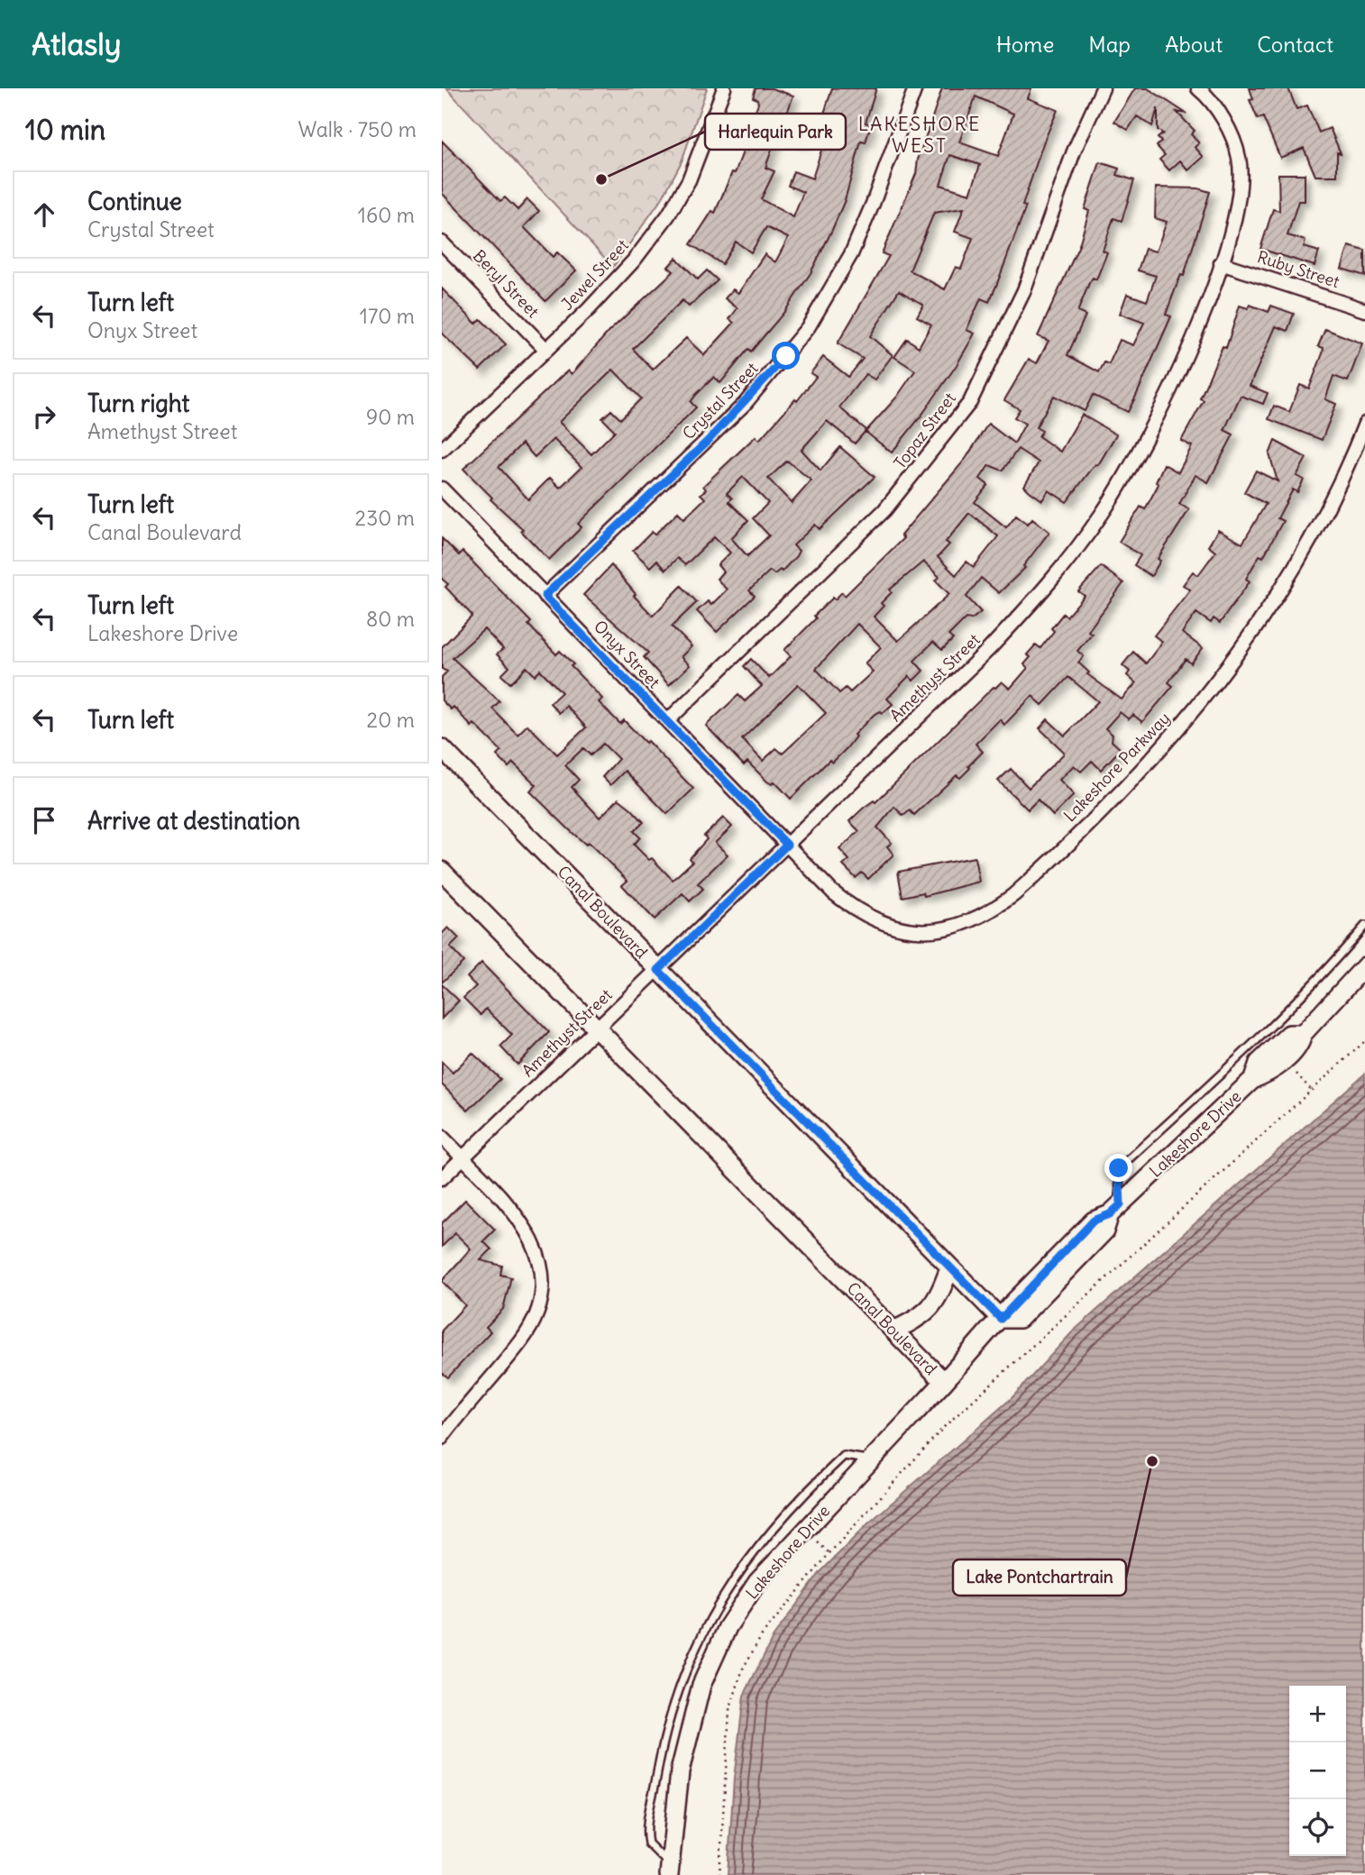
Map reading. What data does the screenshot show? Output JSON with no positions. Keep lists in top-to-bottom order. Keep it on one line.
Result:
{"streets":{"street":["Ruby Street","Jewel Street","Beryl Street","Crystal Street","Topaz Street","Onyx Street","Amethyst Street","Lakeshore Parkway","Canal Boulevard","Lakeshore Drive"]},"crossings":[["Ruby Street","Amethyst Street"],["Jewel Street","Beryl Street"],["Crystal Street","Onyx Street"],["Topaz Street","Onyx Street"],["Onyx Street","Amethyst Street"],["Onyx Street","Lakeshore Parkway"],["Amethyst Street","Lakeshore Parkway"],["Amethyst Street","Canal Boulevard"],["Canal Boulevard","Lakeshore Drive"]],"districts":["LAKESHORE WEST"],"places":["Harlequin Park","Lake Pontchartrain"],"page":{"header":"Atlasly","nav":["Home","Map","About","Contact"],"heading":["10 min","Walk · 750 m"],"list":[["Continue","Crystal Street","160 m"],["Turn left","Onyx Street","170 m"],["Turn right","Amethyst Street","90 m"],["Turn left","Canal Boulevard","230 m"],["Turn left","Lakeshore Drive","80 m"],["Turn left","20 m"],"Arrive at destination"],"map_buttons":["+","−"]}}
